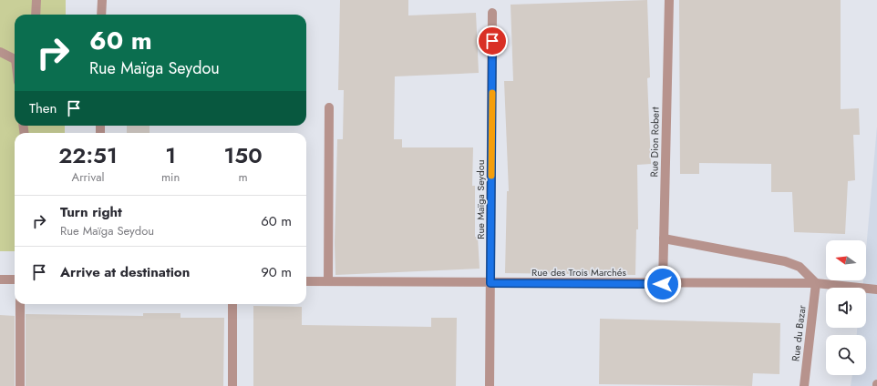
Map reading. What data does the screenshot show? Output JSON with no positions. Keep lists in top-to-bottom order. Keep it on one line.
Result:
{"streets":{"street":["Rue Dion Robert","Rue Maïga Seydou","Rue des Trois Marchés","Rue du Bazar"]},"crossings":[["Rue Dion Robert","Rue des Trois Marchés"],["Rue Maïga Seydou","Rue des Trois Marchés"],["Rue des Trois Marchés","Rue du Bazar"]],"north":"left","page":{"turn":["60 m","Rue Maïga Seydou"],"then":"Then","eta":["22:51","Arrival","1","min","150","m"],"list":[{"name":"Turn right","note":"Rue Maïga Seydou","value":"60 m"},{"name":"Arrive at destination","value":"90 m"}]}}
